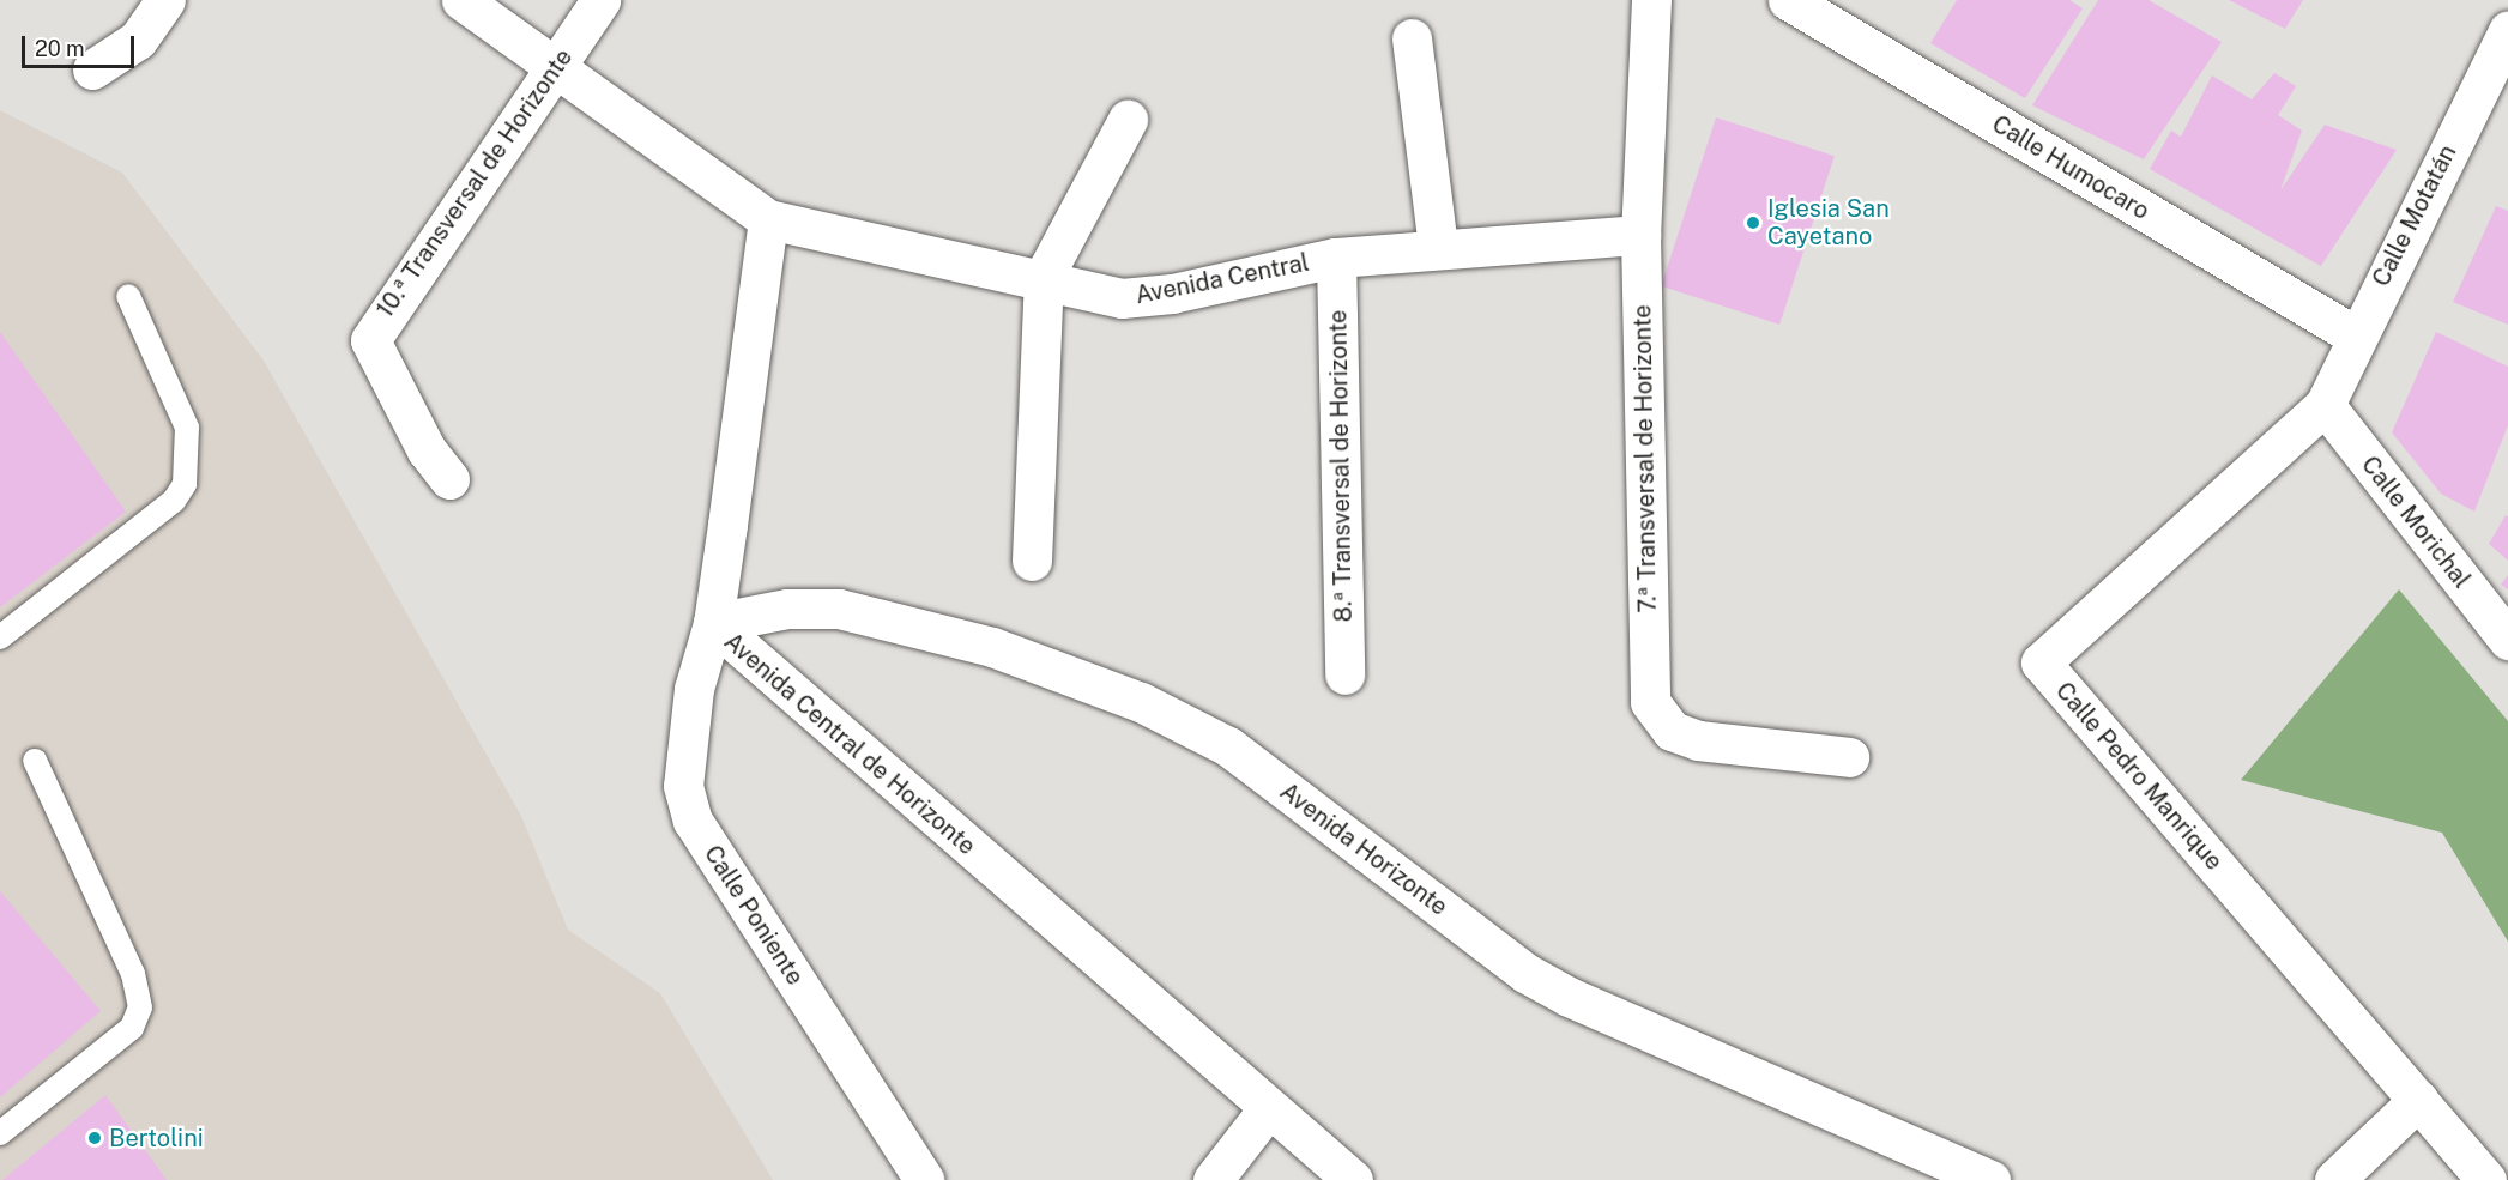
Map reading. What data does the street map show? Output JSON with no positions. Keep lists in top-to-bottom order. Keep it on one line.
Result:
{"streets":{"street":["Calle Humocaro","10.ª Transversal de Horizonte","Calle Motatán","Avenida Central","7.ª Transversal de Horizonte","8.ª Transversal de Horizonte","Calle Morichal","Avenida Central de Horizonte","Calle Pedro Manrique","Avenida Horizonte","Calle Poniente"]},"crossings":[["Calle Humocaro","Calle Motatán"],["Calle Motatán","Calle Morichal"],["Calle Motatán","Calle Pedro Manrique"],["Avenida Central","7.ª Transversal de Horizonte"],["Avenida Central","8.ª Transversal de Horizonte"],["Avenida Central","Avenida Central de Horizonte"],["Calle Morichal","Calle Pedro Manrique"],["Avenida Central de Horizonte","Avenida Horizonte"],["Avenida Central de Horizonte","Calle Poniente"],["Avenida Horizonte","Calle Poniente"]],"places":["Iglesia San Cayetano","Bertolini"],"scale_bar":"20 m"}
